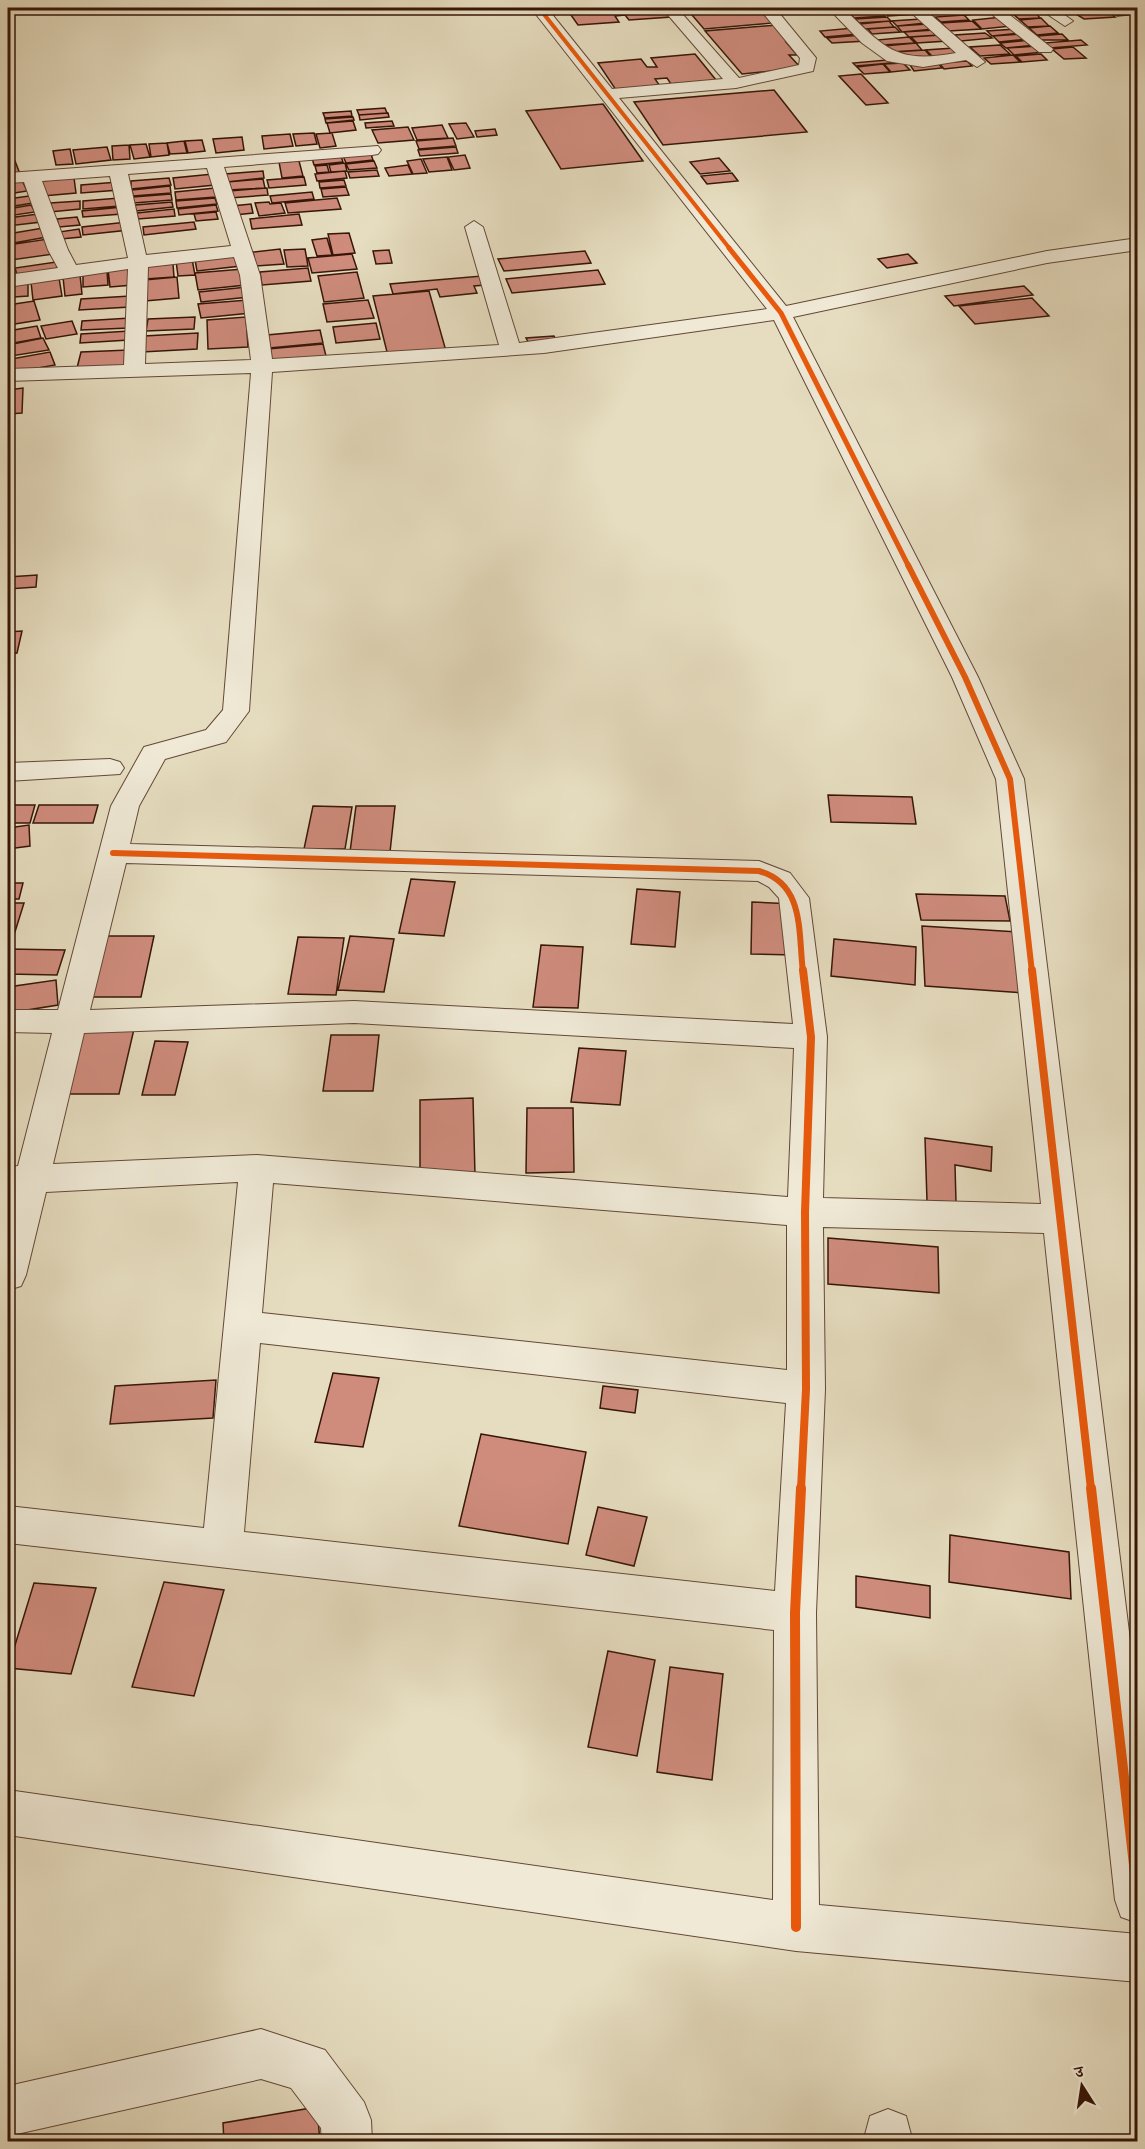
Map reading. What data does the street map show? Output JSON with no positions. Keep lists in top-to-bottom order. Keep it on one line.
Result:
{"north":"top"}
